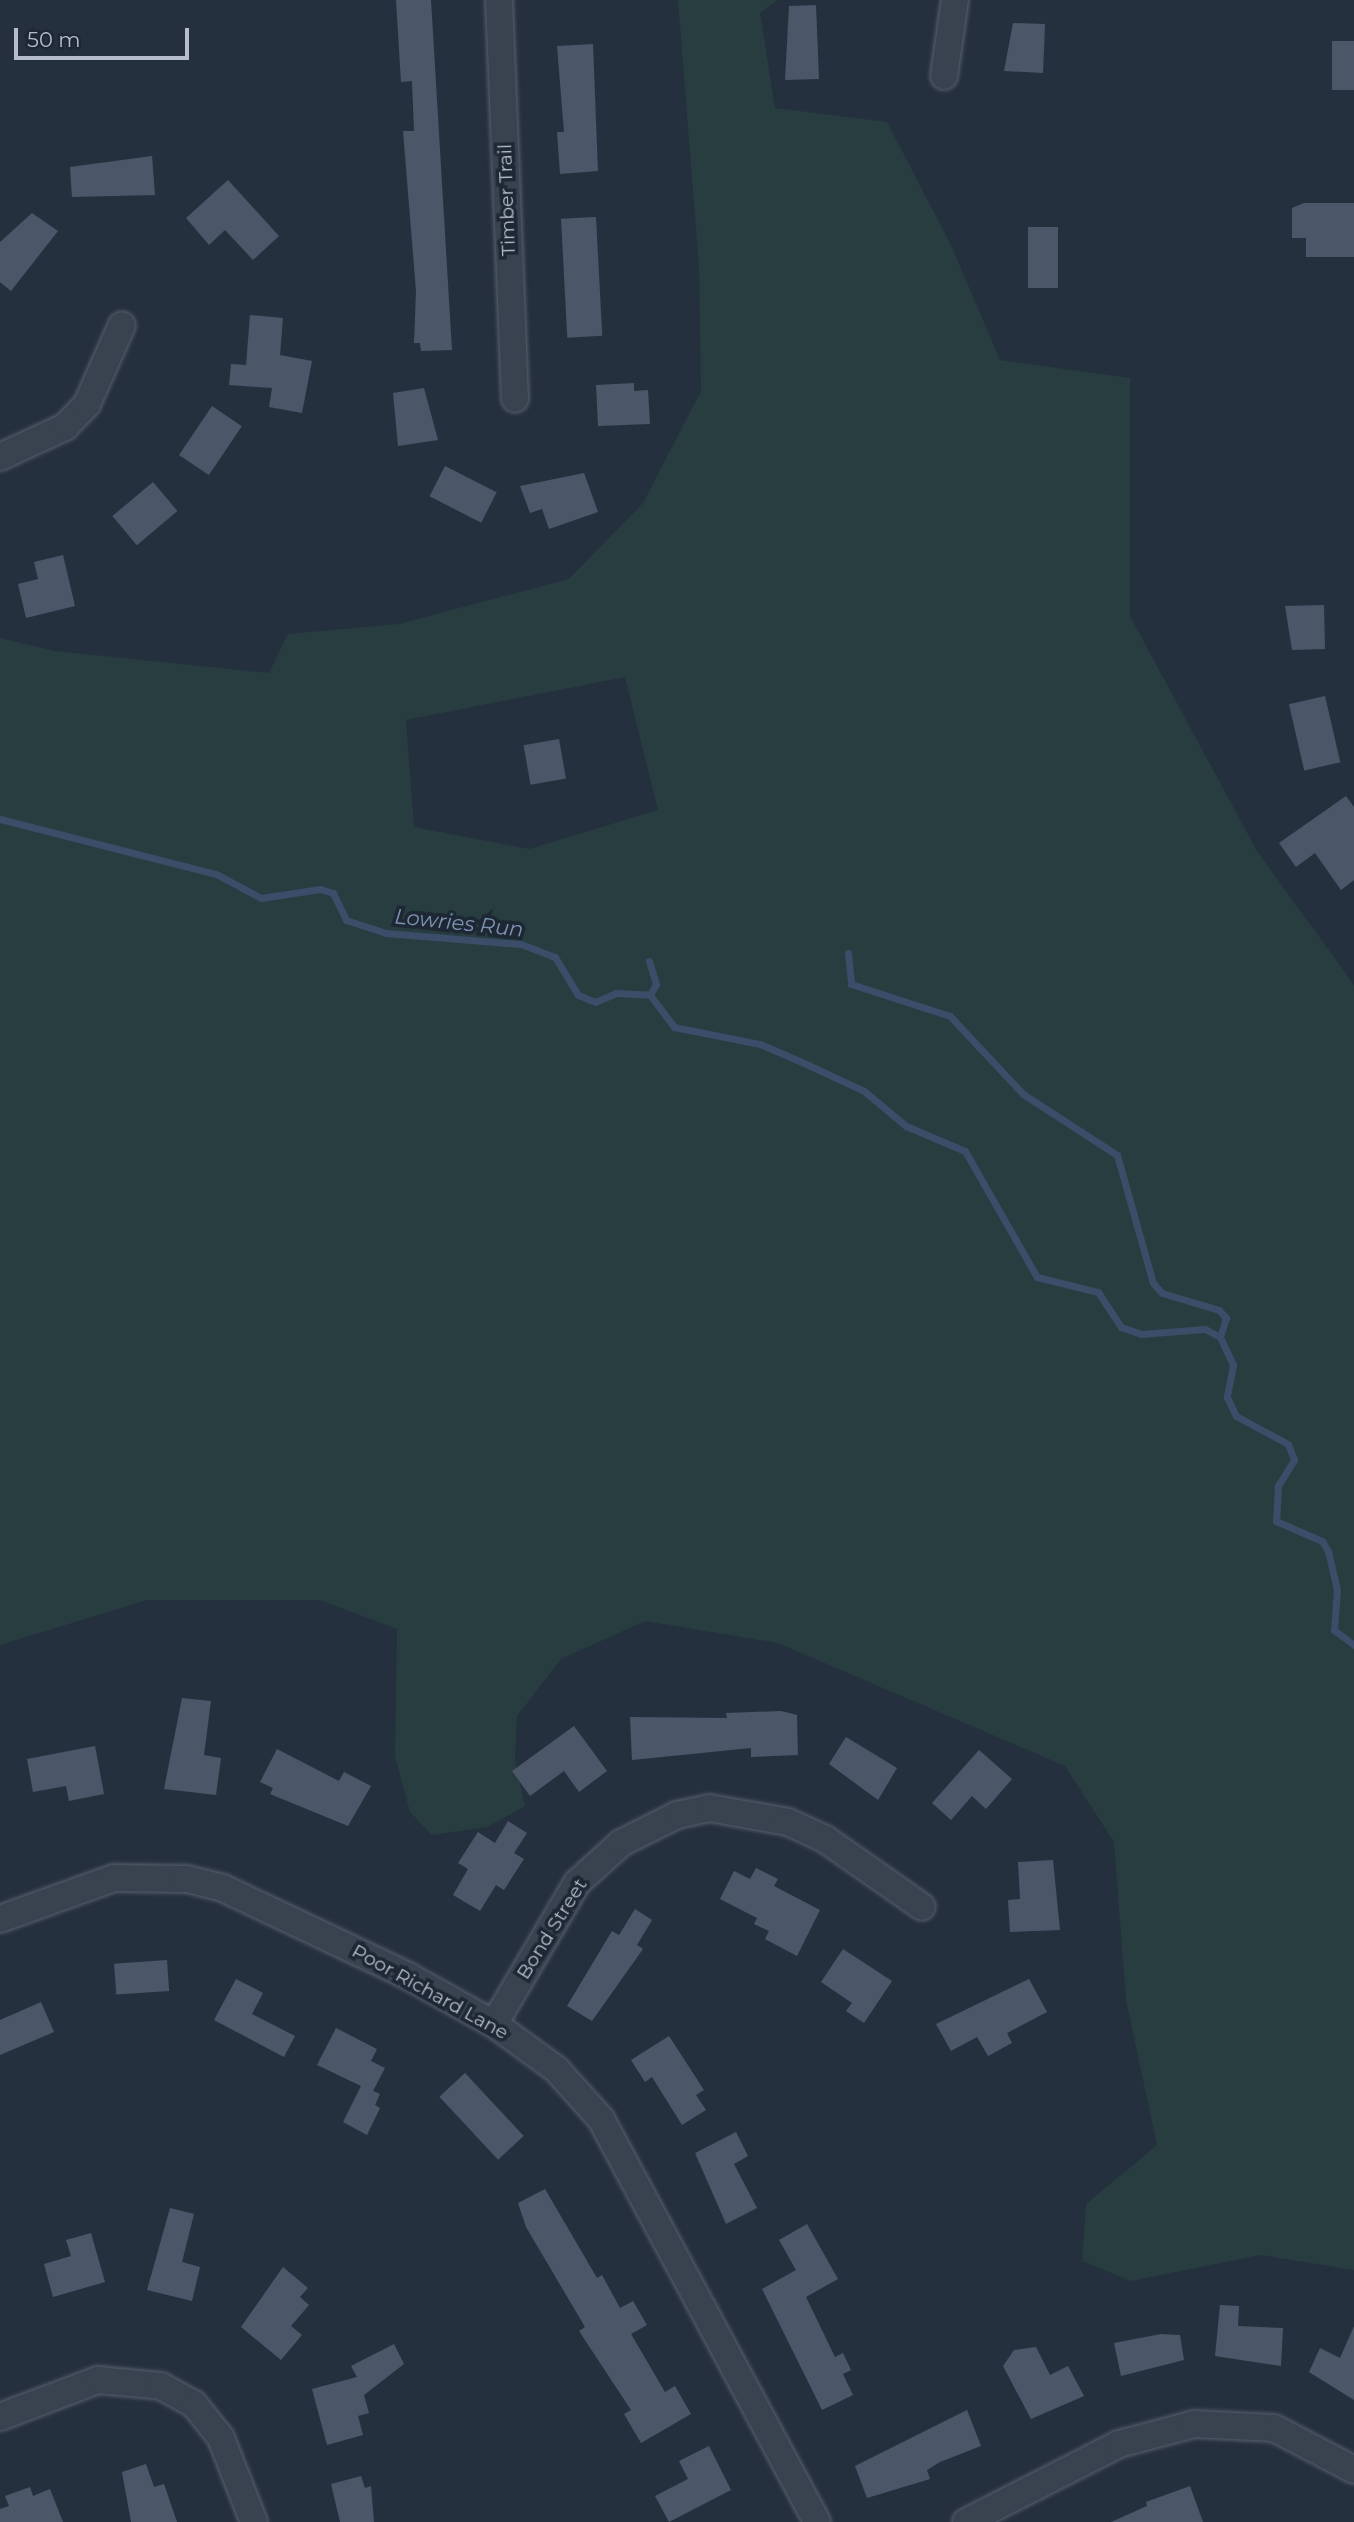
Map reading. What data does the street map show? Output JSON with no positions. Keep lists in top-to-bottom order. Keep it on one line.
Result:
{"streets":{"street":["Timber Trail","Bond Street","Poor Richard Lane"]},"crossings":[["Bond Street","Poor Richard Lane"]],"water":["Lowries Run"],"scale_bar":"50 m"}
